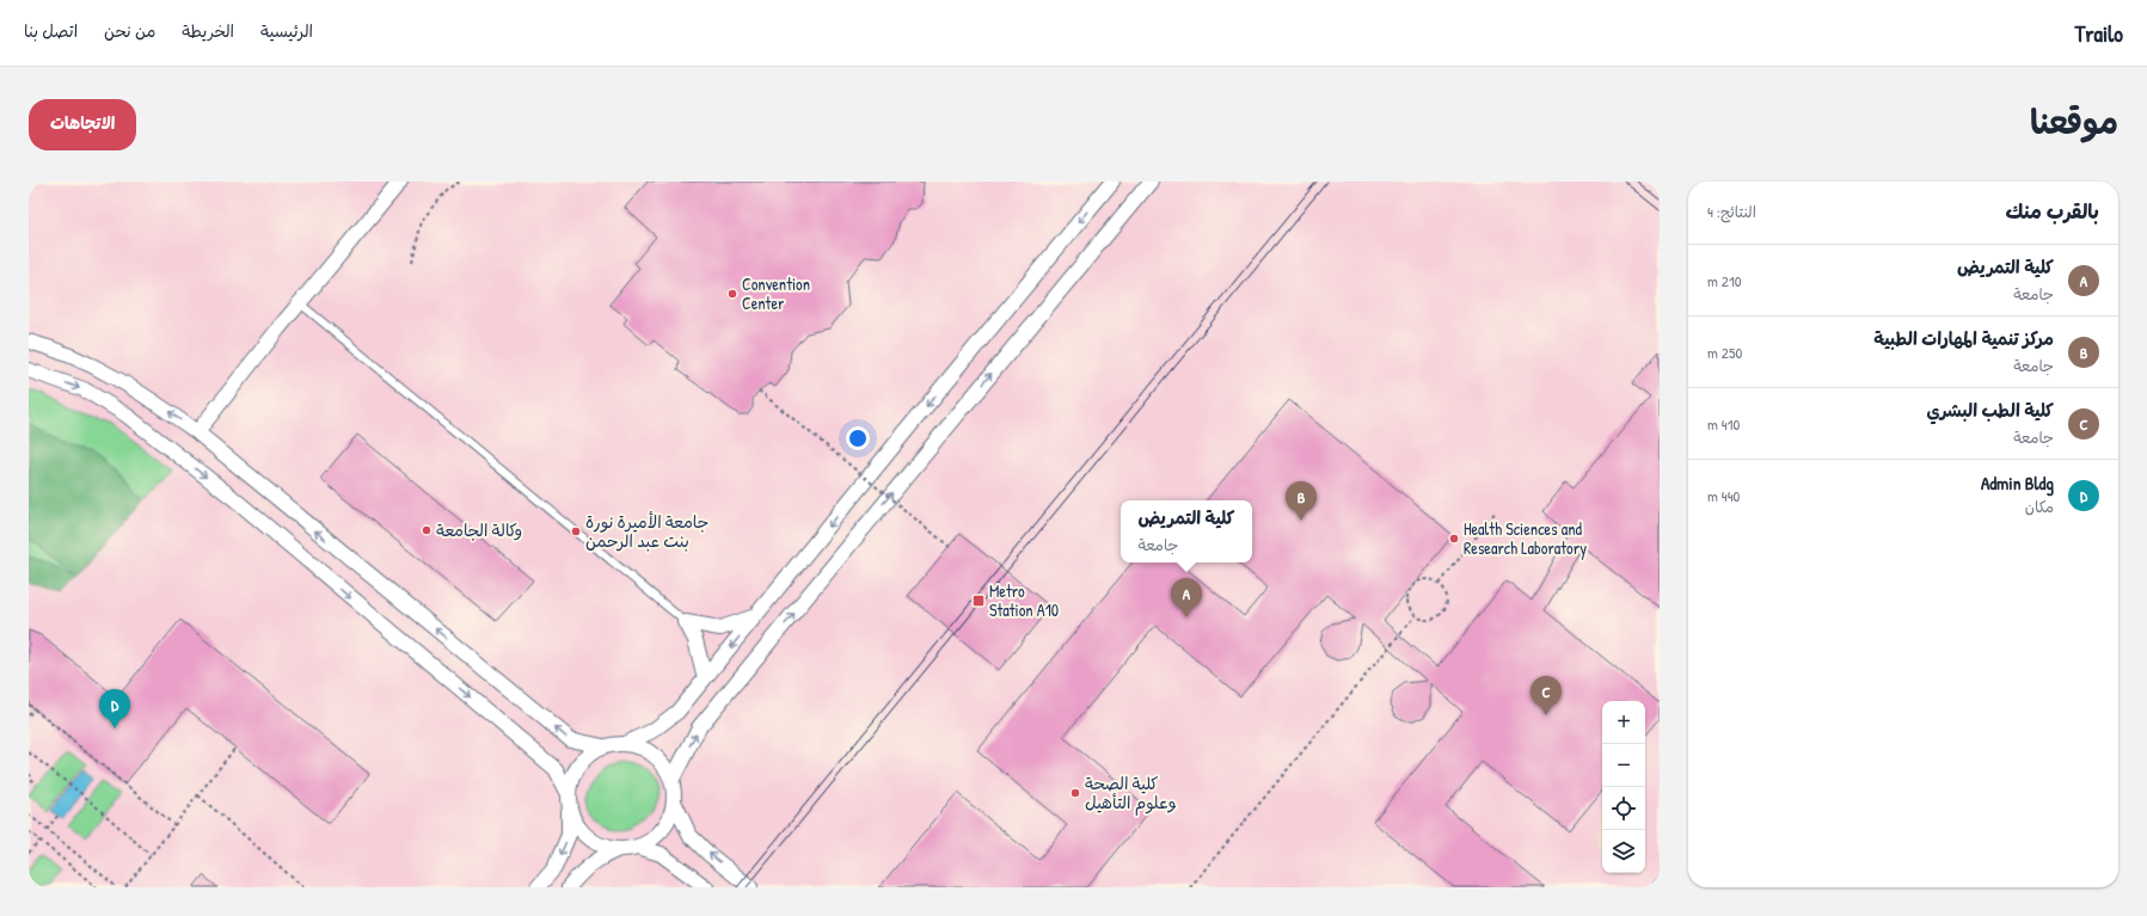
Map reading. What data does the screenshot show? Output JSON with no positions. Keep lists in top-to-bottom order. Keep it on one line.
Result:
{"places":{"other":["Convention Center","وكالة الجامعة","جامعة الأميرة نورة بنت عبد الرحمن","Health Sciences and Research Laboratory","كلية الصحة وعلوم التأهيل"],"transit":["Metro Station A10"]},"page":{"header":"Trailo","nav":["الرئيسية","الخريطة","من نحن","اتصل بنا"],"title":"موقعنا","buttons":"الاتجاهات","heading":["بالقرب منك","النتائج: 4"],"list":[{"mark":"A","name":"كلية التمريض","note":"جامعة","value":"210 m"},{"mark":"B","name":"مركز تنمية المهارات الطبية","note":"جامعة","value":"250 m"},{"mark":"C","name":"كلية الطب البشري","note":"جامعة","value":"410 m"},{"mark":"D","name":"Admin Bldg","note":"مكان","value":"440 m"}],"pins":["B","A","C","D"],"popup":["كلية التمريض","جامعة"],"map_buttons":["+","−"]}}
